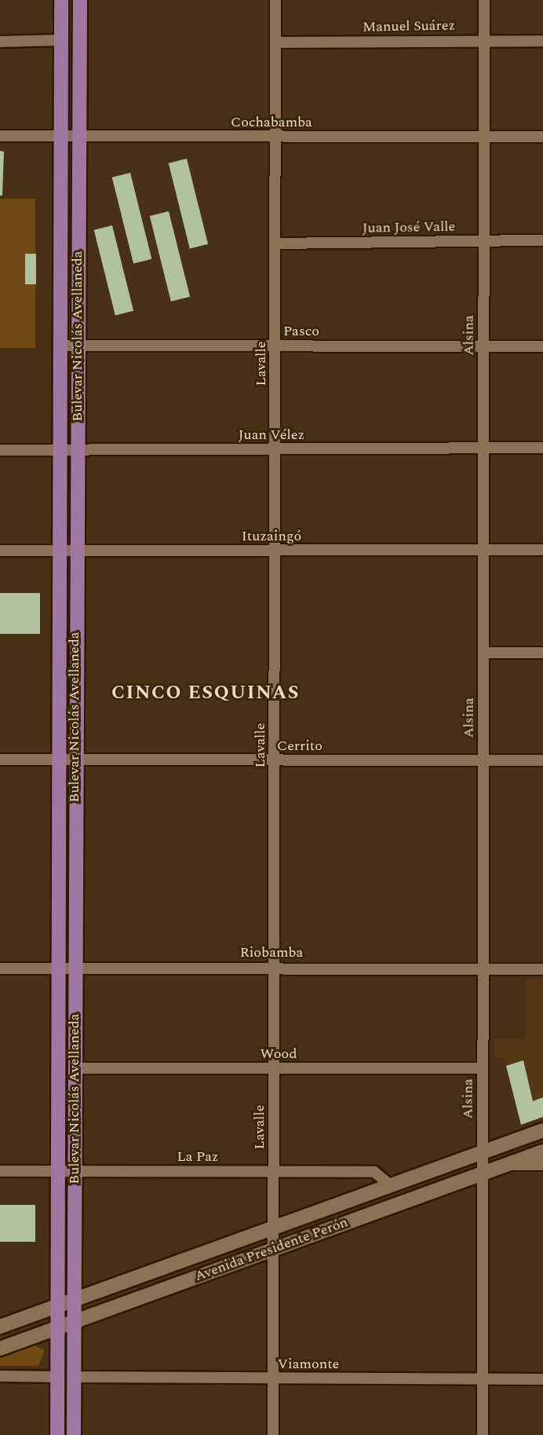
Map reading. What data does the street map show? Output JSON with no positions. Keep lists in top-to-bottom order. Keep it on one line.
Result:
{"streets":{"main road":["Bulevar Nicolás Avellaneda","Avenida Presidente Perón"],"street":["Manuel Suárez","Cochabamba","Juan José Valle","Pasco","Alsina","Lavalle","Juan Vélez","Ituzaingó","Cerrito","Riobamba","Wood","La Paz","Viamonte"]},"crossings":[["Manuel Suárez","Alsina"],["Manuel Suárez","Lavalle"],["Cochabamba","Alsina"],["Cochabamba","Bulevar Nicolás Avellaneda"],["Cochabamba","Lavalle"],["Juan José Valle","Alsina"],["Juan José Valle","Lavalle"],["Pasco","Alsina"],["Pasco","Bulevar Nicolás Avellaneda"],["Pasco","Lavalle"],["Alsina","Juan Vélez"],["Alsina","Ituzaingó"],["Alsina","Cerrito"],["Alsina","Riobamba"],["Alsina","Wood"],["Alsina","Avenida Presidente Perón"],["Alsina","Viamonte"],["Bulevar Nicolás Avellaneda","Juan Vélez"],["Bulevar Nicolás Avellaneda","Ituzaingó"],["Bulevar Nicolás Avellaneda","Cerrito"],["Bulevar Nicolás Avellaneda","Riobamba"],["Bulevar Nicolás Avellaneda","Wood"],["Bulevar Nicolás Avellaneda","La Paz"],["Bulevar Nicolás Avellaneda","Avenida Presidente Perón"],["Bulevar Nicolás Avellaneda","Viamonte"],["Lavalle","Juan Vélez"],["Lavalle","Ituzaingó"],["Lavalle","Cerrito"],["Lavalle","Riobamba"],["Lavalle","Wood"],["Lavalle","La Paz"],["Lavalle","Avenida Presidente Perón"],["Lavalle","Viamonte"],["La Paz","Avenida Presidente Perón"]],"districts":["CINCO ESQUINAS"]}
